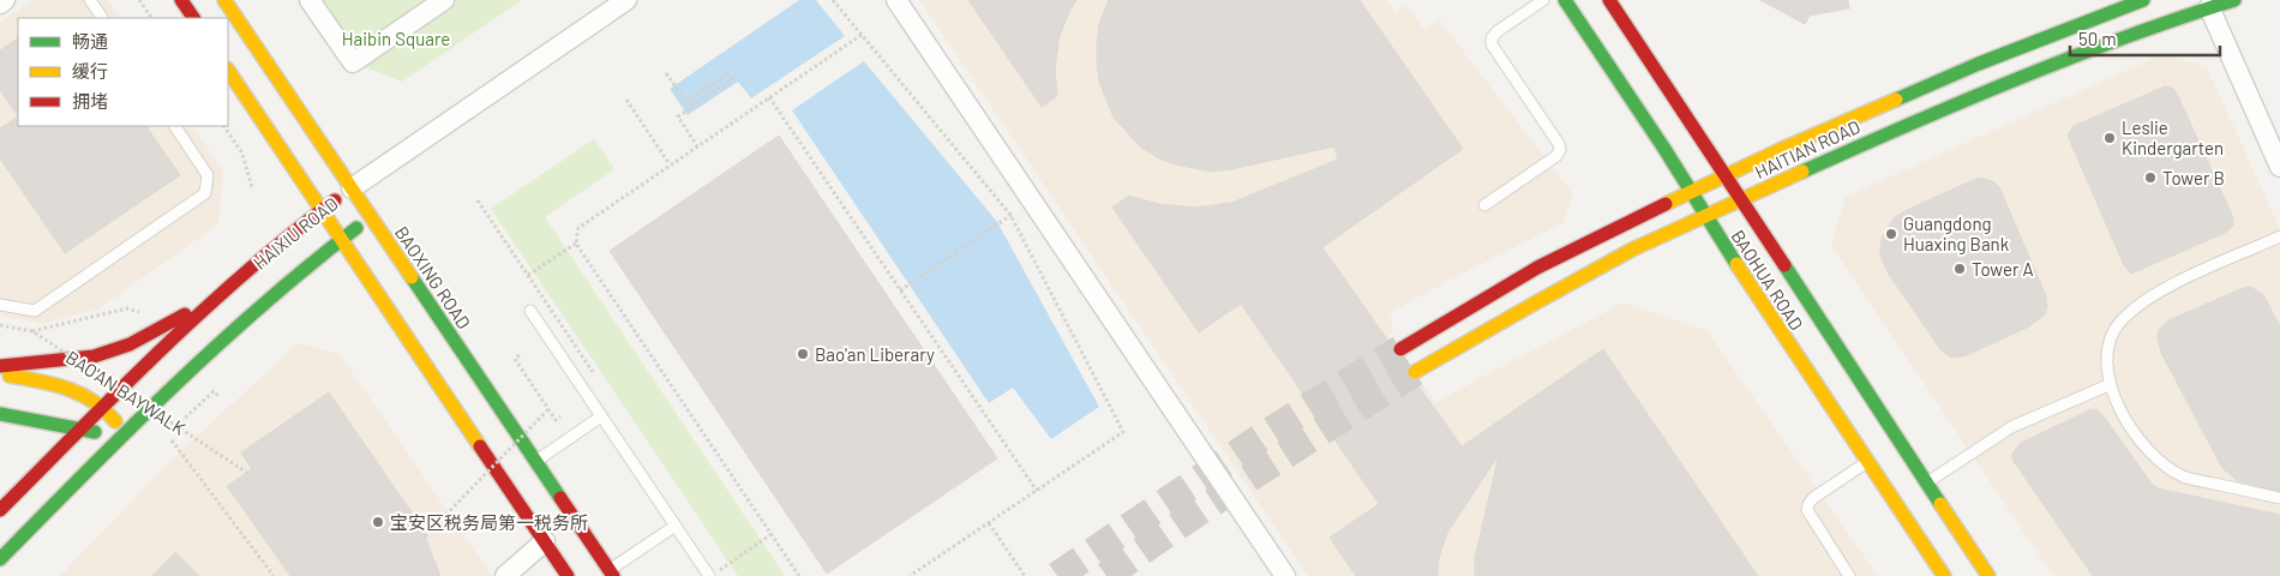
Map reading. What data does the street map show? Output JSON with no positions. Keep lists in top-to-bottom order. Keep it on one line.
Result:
{"streets":{"main road":["HAITIAN ROAD","HAIXIU ROAD","BAOXING ROAD","BAOHUA ROAD"],"path":["BAO'AN BAYWALK"]},"crossings":[["HAITIAN ROAD","BAOHUA ROAD"],["HAIXIU ROAD","BAOXING ROAD"]],"parks":["Haibin Square"],"places":["Leslie Kindergarten","Tower B","Guangdong Huaxing Bank","Tower A","Bao'an Liberary","宝安区税务局第一税务所"],"legend":["畅通","缓行","拥堵"],"scale_bar":"50 m"}
